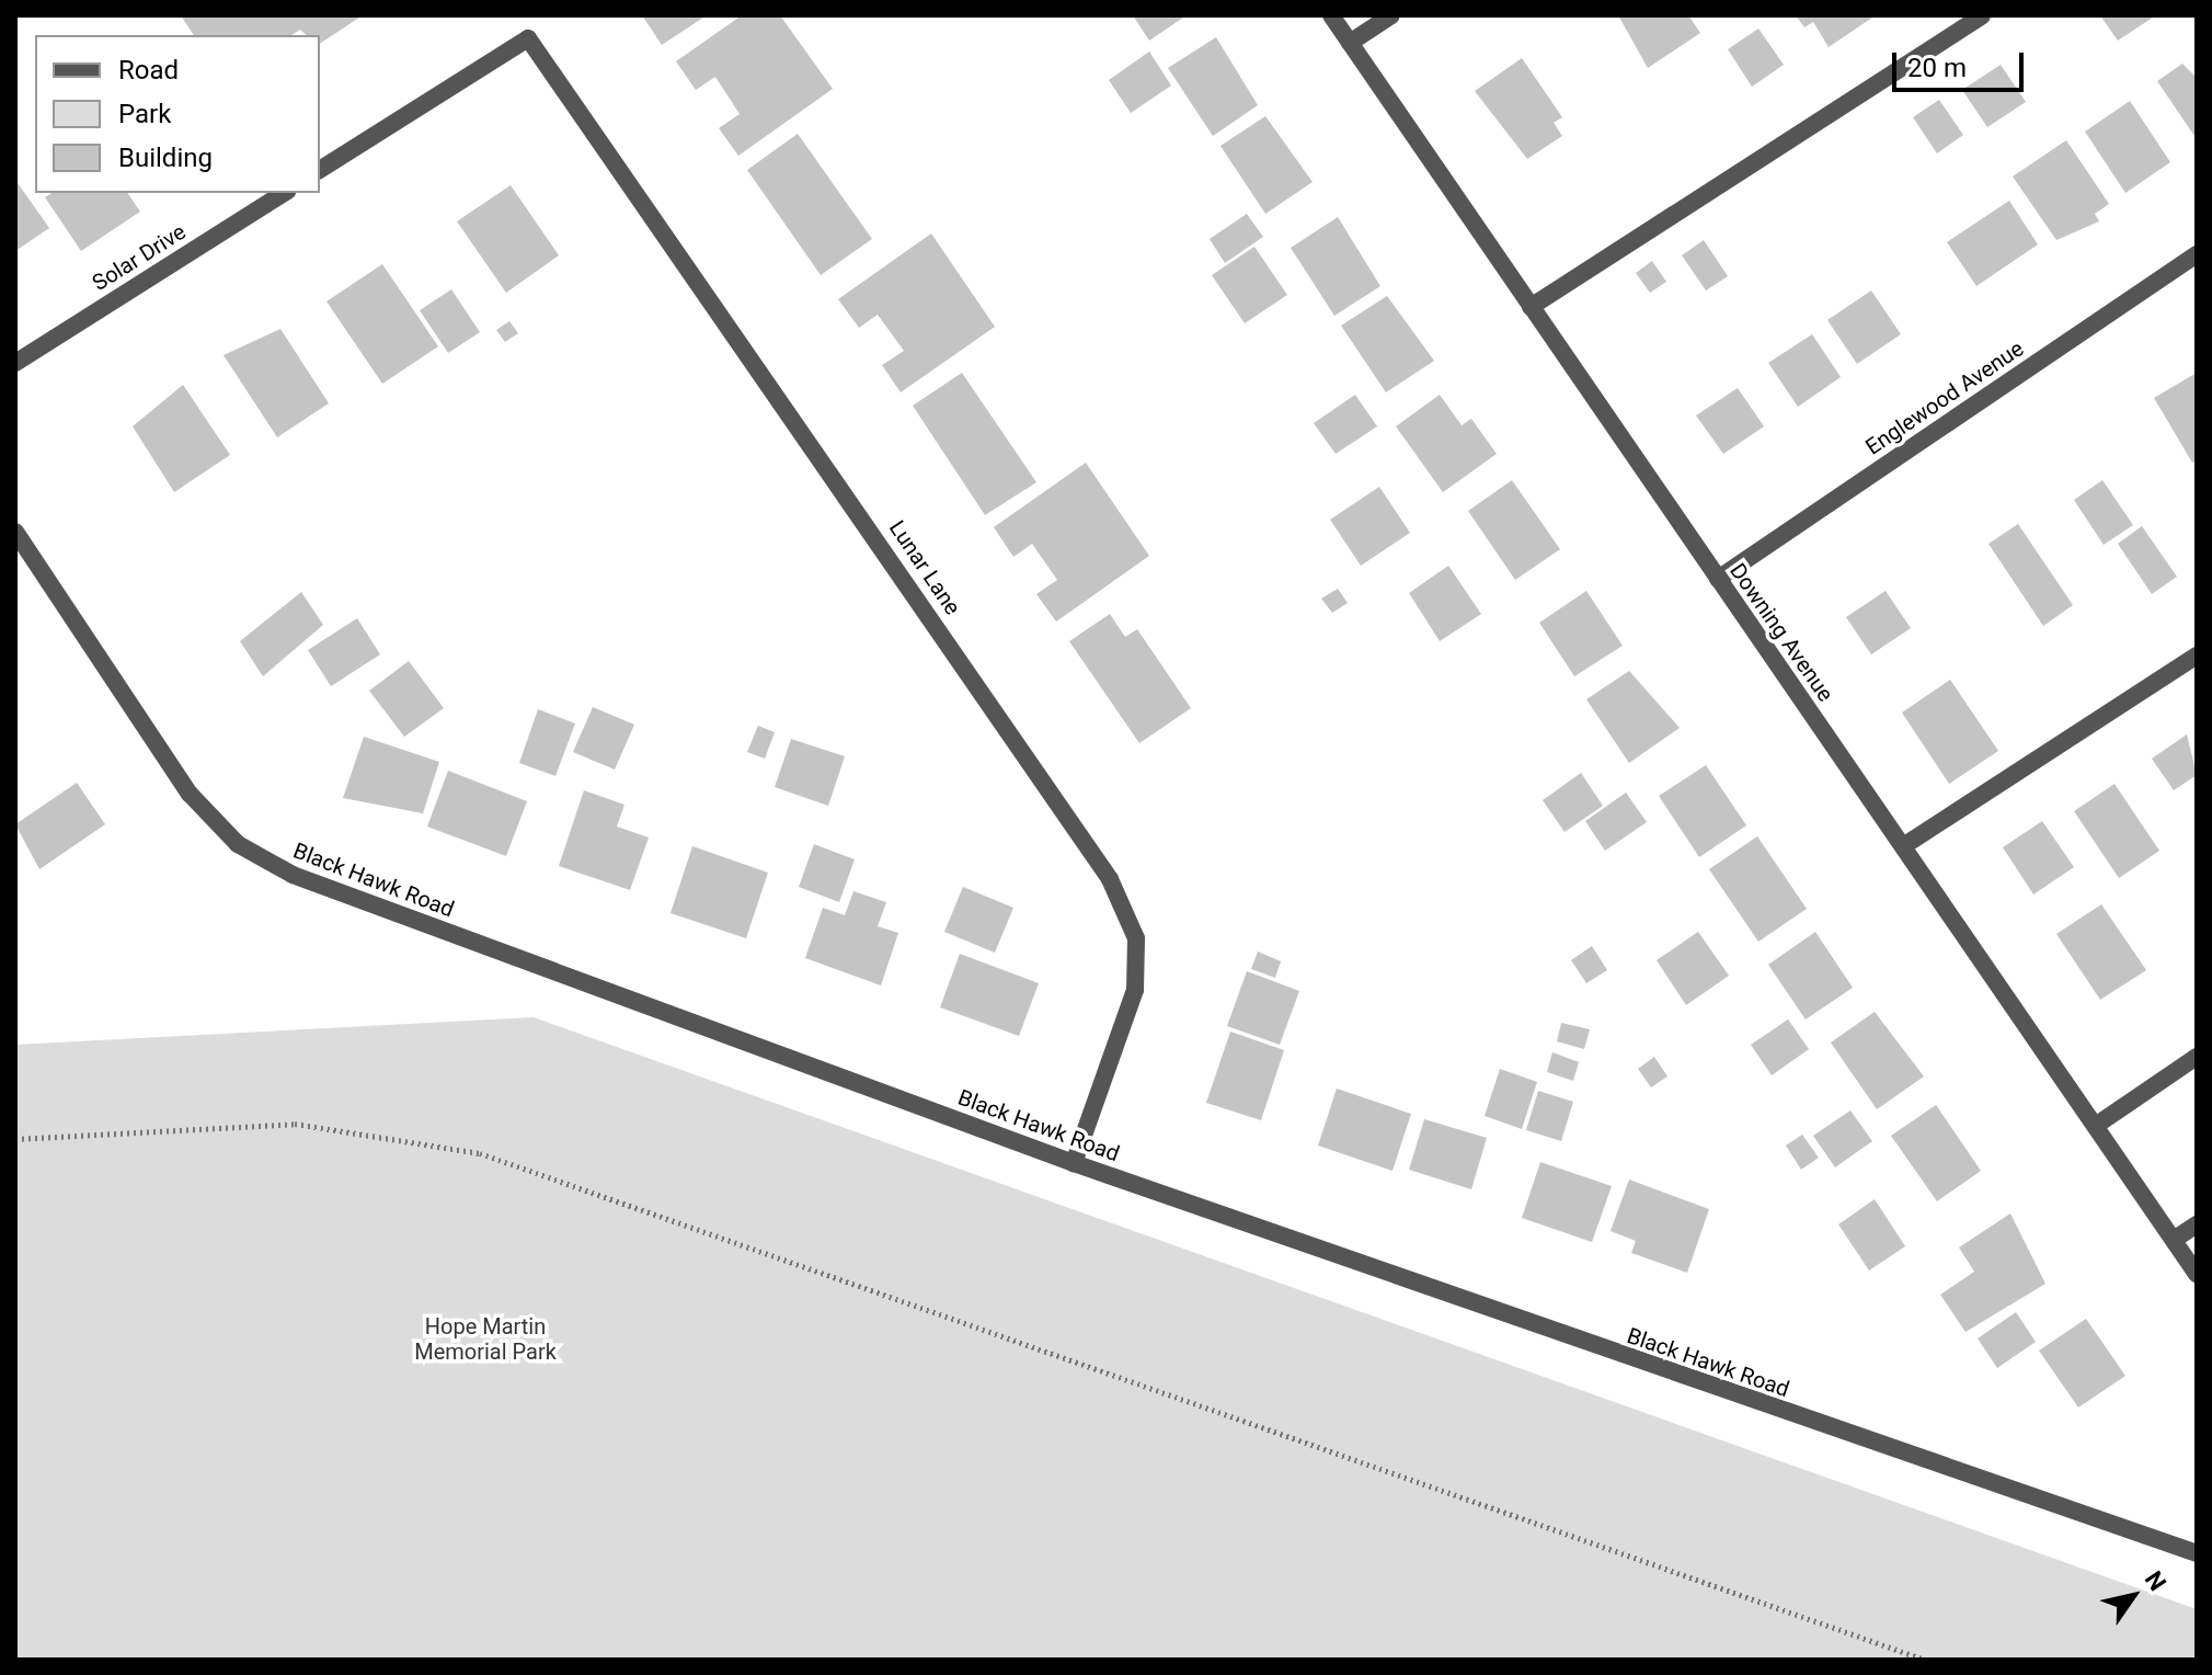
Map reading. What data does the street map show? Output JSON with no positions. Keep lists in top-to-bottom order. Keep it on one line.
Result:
{"streets":{"street":["Solar Drive","Englewood Avenue","Lunar Lane","Downing Avenue","Black Hawk Road"]},"crossings":[["Englewood Avenue","Downing Avenue"],["Lunar Lane","Black Hawk Road"]],"parks":["Hope Martin Memorial Park"],"legend":["Road","Park","Building"],"scale_bar":"20 m","north":"top right"}
